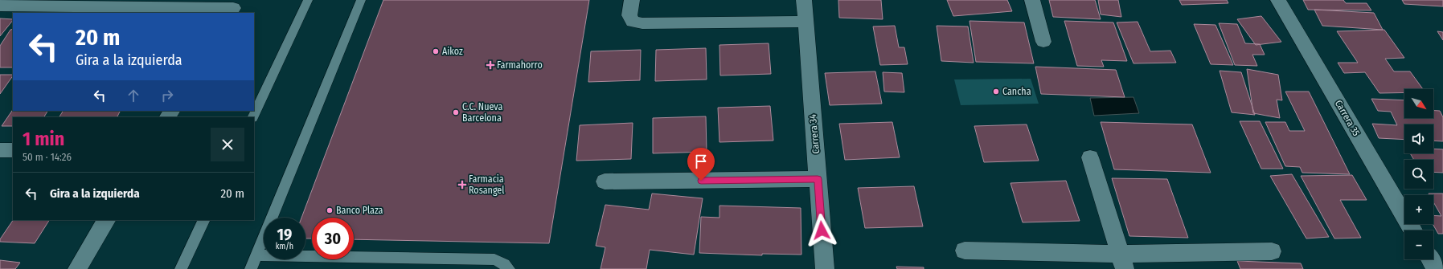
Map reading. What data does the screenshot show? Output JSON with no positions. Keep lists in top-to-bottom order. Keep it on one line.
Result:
{"streets":{"street":["Carrera 35","Carrera 34"]},"places":{"other":["Aikoz","Cancha","C.C. Nueva Barcelona","Banco Plaza"],"health":["Farmahorro","Farmacia Rosangel"]},"north":"bottom right","page":{"turn":["20 m","Gira a la izquierda"],"map_buttons":["+","−"],"heading":["1 min","50 m · 14:26"],"list":[{"name":"Gira a la izquierda","value":"20 m"}],"speed":"19 km/h","limit":"30"}}
